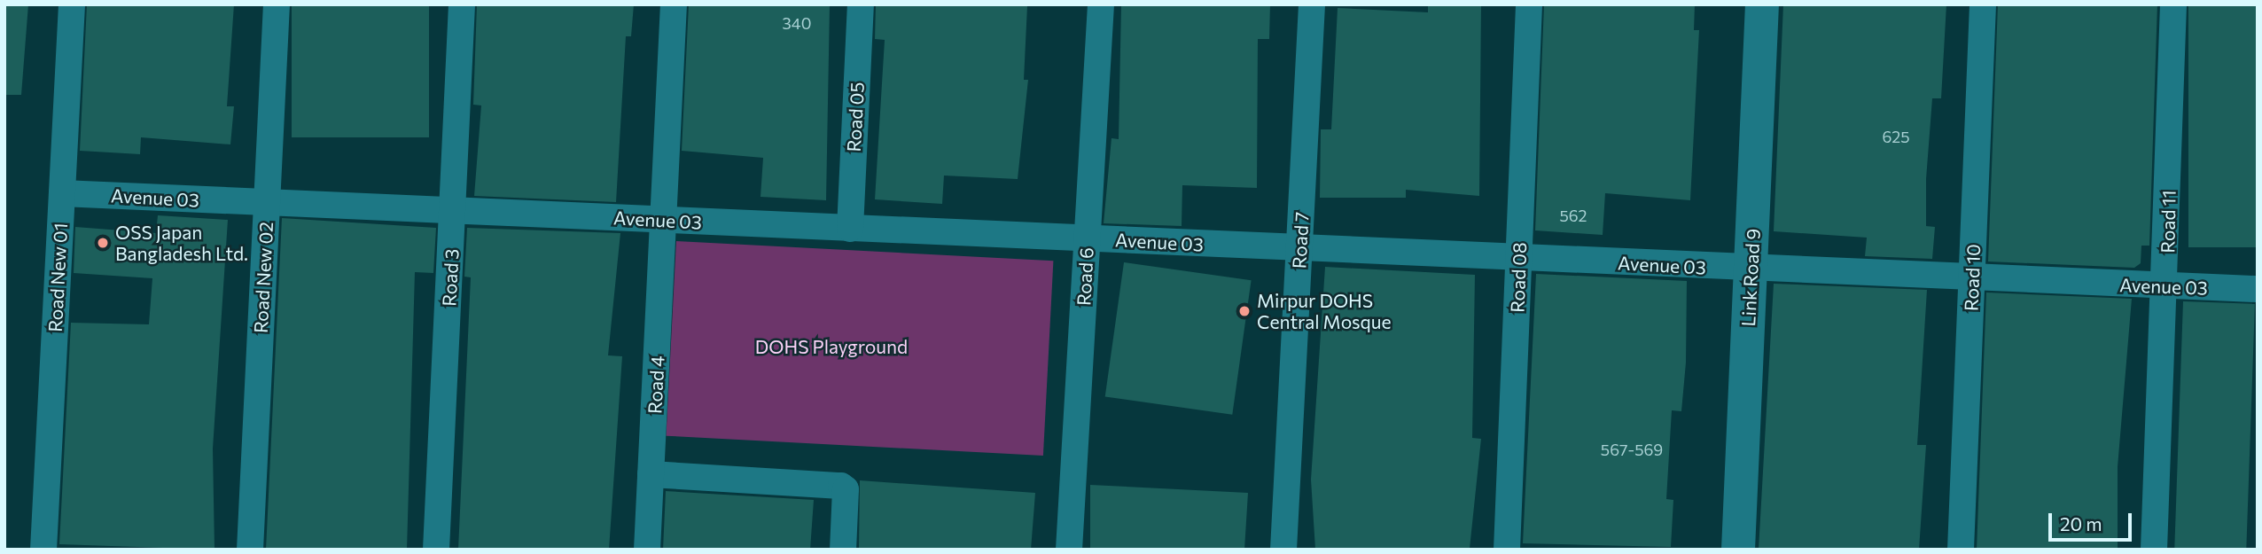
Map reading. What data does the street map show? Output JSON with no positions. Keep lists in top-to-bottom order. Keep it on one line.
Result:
{"streets":{"main road":["Link Road 9"],"street":["Road 05","Avenue 03","Road 11","Road 7","Road 6","Road New 01","Road New 02","Road 3","Road 08","Road 10","Road 4"]},"crossings":[["Road 05","Avenue 03"],["Avenue 03","Road 11"],["Avenue 03","Road 7"],["Avenue 03","Road 6"],["Avenue 03","Road New 01"],["Avenue 03","Road New 02"],["Avenue 03","Road 3"],["Avenue 03","Road 08"],["Avenue 03","Link Road 9"],["Avenue 03","Road 10"],["Avenue 03","Road 4"]],"parks":["DOHS Playground"],"places":["OSS Japan Bangladesh Ltd.","Mirpur DOHS Central Mosque"],"house_numbers":["340","625","562","567-569"],"scale_bar":"20 m"}
